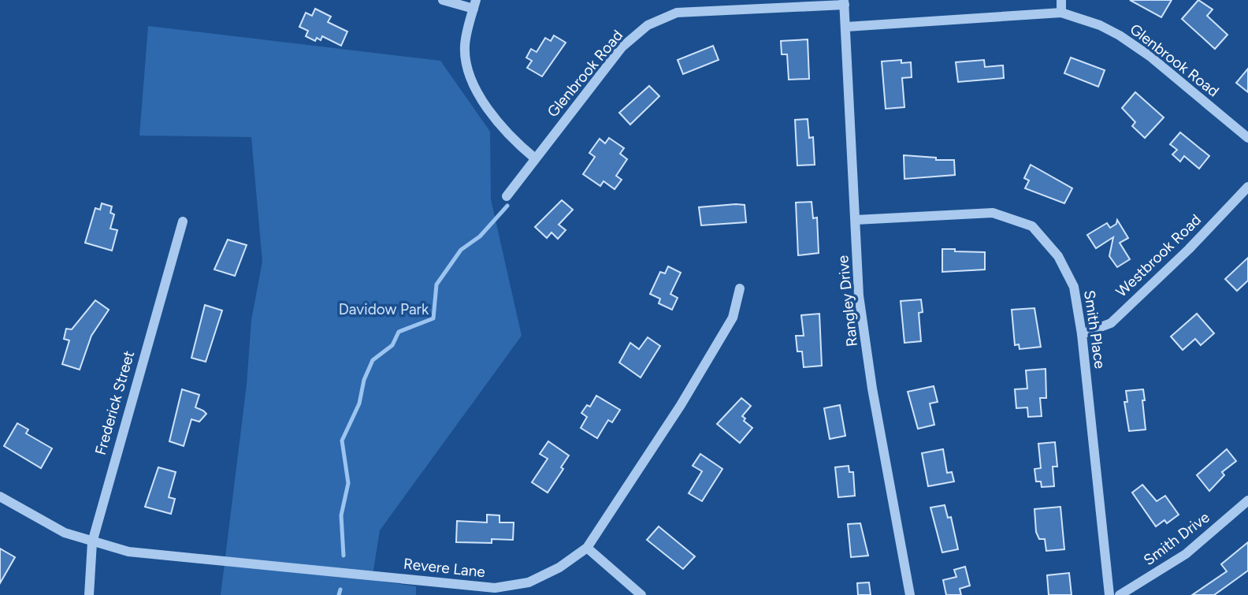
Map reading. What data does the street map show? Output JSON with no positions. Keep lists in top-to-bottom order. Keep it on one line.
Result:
{"streets":{"street":["Glenbrook Road","Westbrook Road","Rangley Drive","Smith Place","Frederick Street","Smith Drive","Revere Lane"]},"crossings":[["Glenbrook Road","Rangley Drive"],["Westbrook Road","Smith Place"],["Rangley Drive","Smith Place"],["Frederick Street","Revere Lane"]],"parks":["Davidow Park"]}
